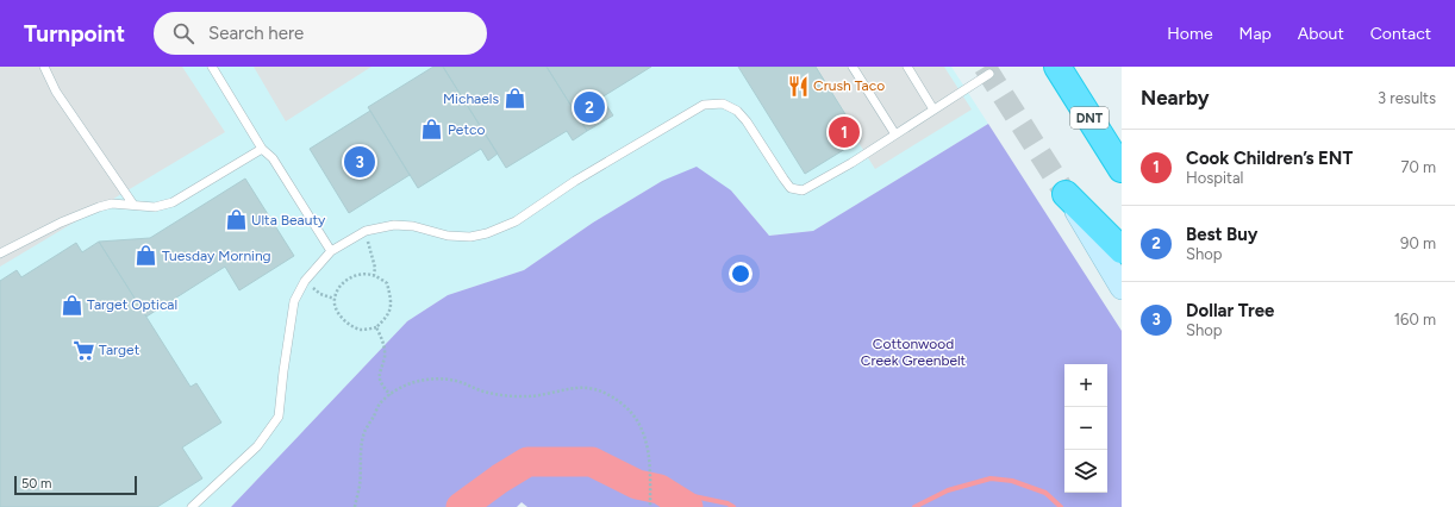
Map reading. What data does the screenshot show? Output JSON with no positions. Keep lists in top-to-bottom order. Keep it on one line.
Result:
{"streets":{"highway":["DNT"]},"parks":["Cottonwood Creek Greenbelt"],"places":{"restaurant":["Crush Taco"],"shop":["Michaels","Petco","Ulta Beauty","Tuesday Morning","Target Optical"],"supermarket":["Target"]},"scale_bar":"50 m","page":{"header":"Turnpoint","search":"Search here","nav":["Home","Map","About","Contact"],"heading":["Nearby","3 results"],"pins":["2","1","3"],"list":[{"mark":"1","name":"Cook Children’s ENT","note":"Hospital","value":"70 m"},{"mark":"2","name":"Best Buy","note":"Shop","value":"90 m"},{"mark":"3","name":"Dollar Tree","note":"Shop","value":"160 m"}],"map_buttons":["+","−"],"scale":"50 m"}}
